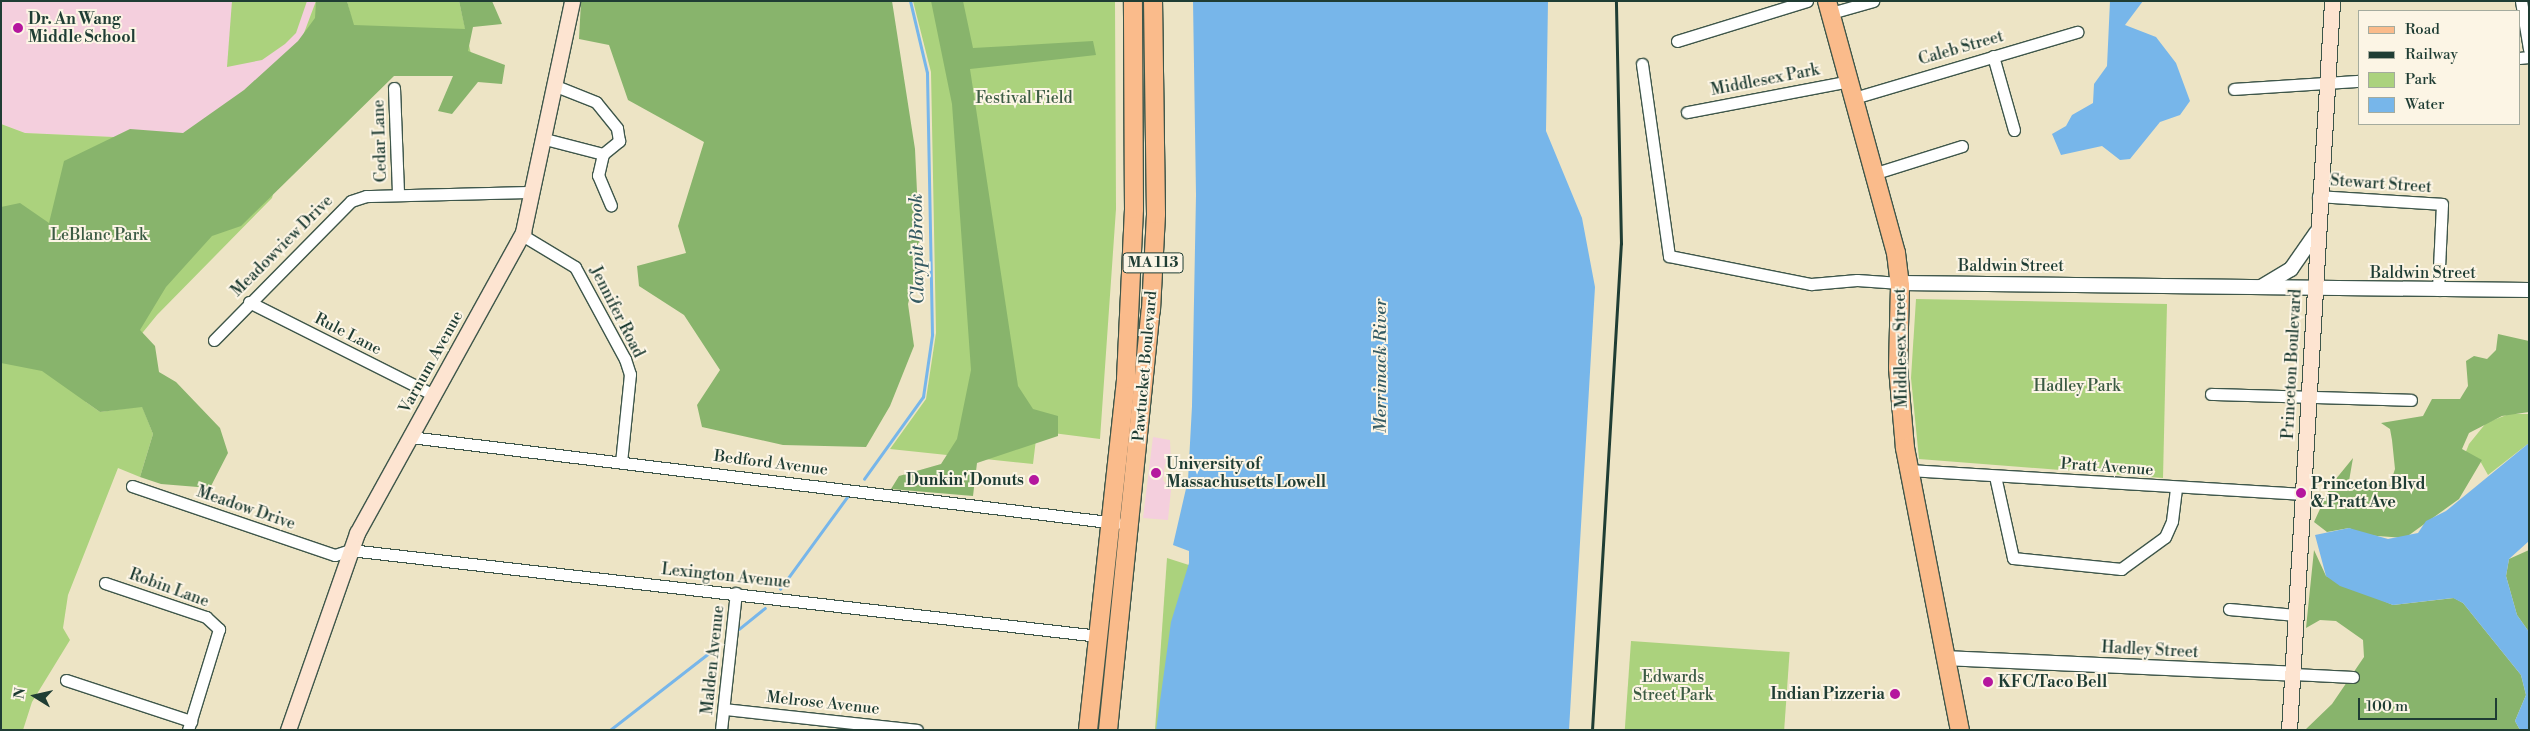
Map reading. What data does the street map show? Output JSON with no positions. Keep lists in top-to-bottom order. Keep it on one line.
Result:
{"streets":{"main road":["MA 113","Middlesex Street","Varnum Avenue","Princeton Boulevard","Pawtucket Boulevard"],"street":["Caleb Street","Middlesex Park","Cedar Lane","Stewart Street","Meadowview Drive","Baldwin Street","Jennifer Road","Rule Lane","Bedford Avenue","Pratt Avenue","Meadow Drive","Lexington Avenue","Robin Lane","Hadley Street","Malden Avenue","Melrose Avenue"]},"crossings":[["Caleb Street","Middlesex Street"],["Middlesex Park","Middlesex Street"],["Cedar Lane","Meadowview Drive"],["Stewart Street","Baldwin Street"],["Stewart Street","Princeton Boulevard"],["Meadowview Drive","Rule Lane"],["Meadowview Drive","Varnum Avenue"],["Baldwin Street","Middlesex Street"],["Baldwin Street","Princeton Boulevard"],["Jennifer Road","Varnum Avenue"],["Jennifer Road","Bedford Avenue"],["Rule Lane","Varnum Avenue"],["Middlesex Street","Pratt Avenue"],["Middlesex Street","Hadley Street"],["Varnum Avenue","Bedford Avenue"],["Varnum Avenue","Meadow Drive"],["Varnum Avenue","Lexington Avenue"],["Princeton Boulevard","Pratt Avenue"],["Princeton Boulevard","Hadley Street"],["Pawtucket Boulevard","Bedford Avenue"],["Pawtucket Boulevard","Lexington Avenue"],["Meadow Drive","Lexington Avenue"],["Lexington Avenue","Malden Avenue"],["Malden Avenue","Melrose Avenue"]],"water":["Claypit Brook","Merrimack River"],"parks":["Festival Field","LeBlanc Park","Hadley Park","Edwards Street Park"],"places":["Dr. An Wang Middle School","University of Massachusetts Lowell","Dunkin' Donuts","Princeton Blvd & Pratt Ave","KFC/Taco Bell","Indian Pizzeria"],"legend":["Road","Railway","Park","Water"],"scale_bar":"100 m","north":"left"}
